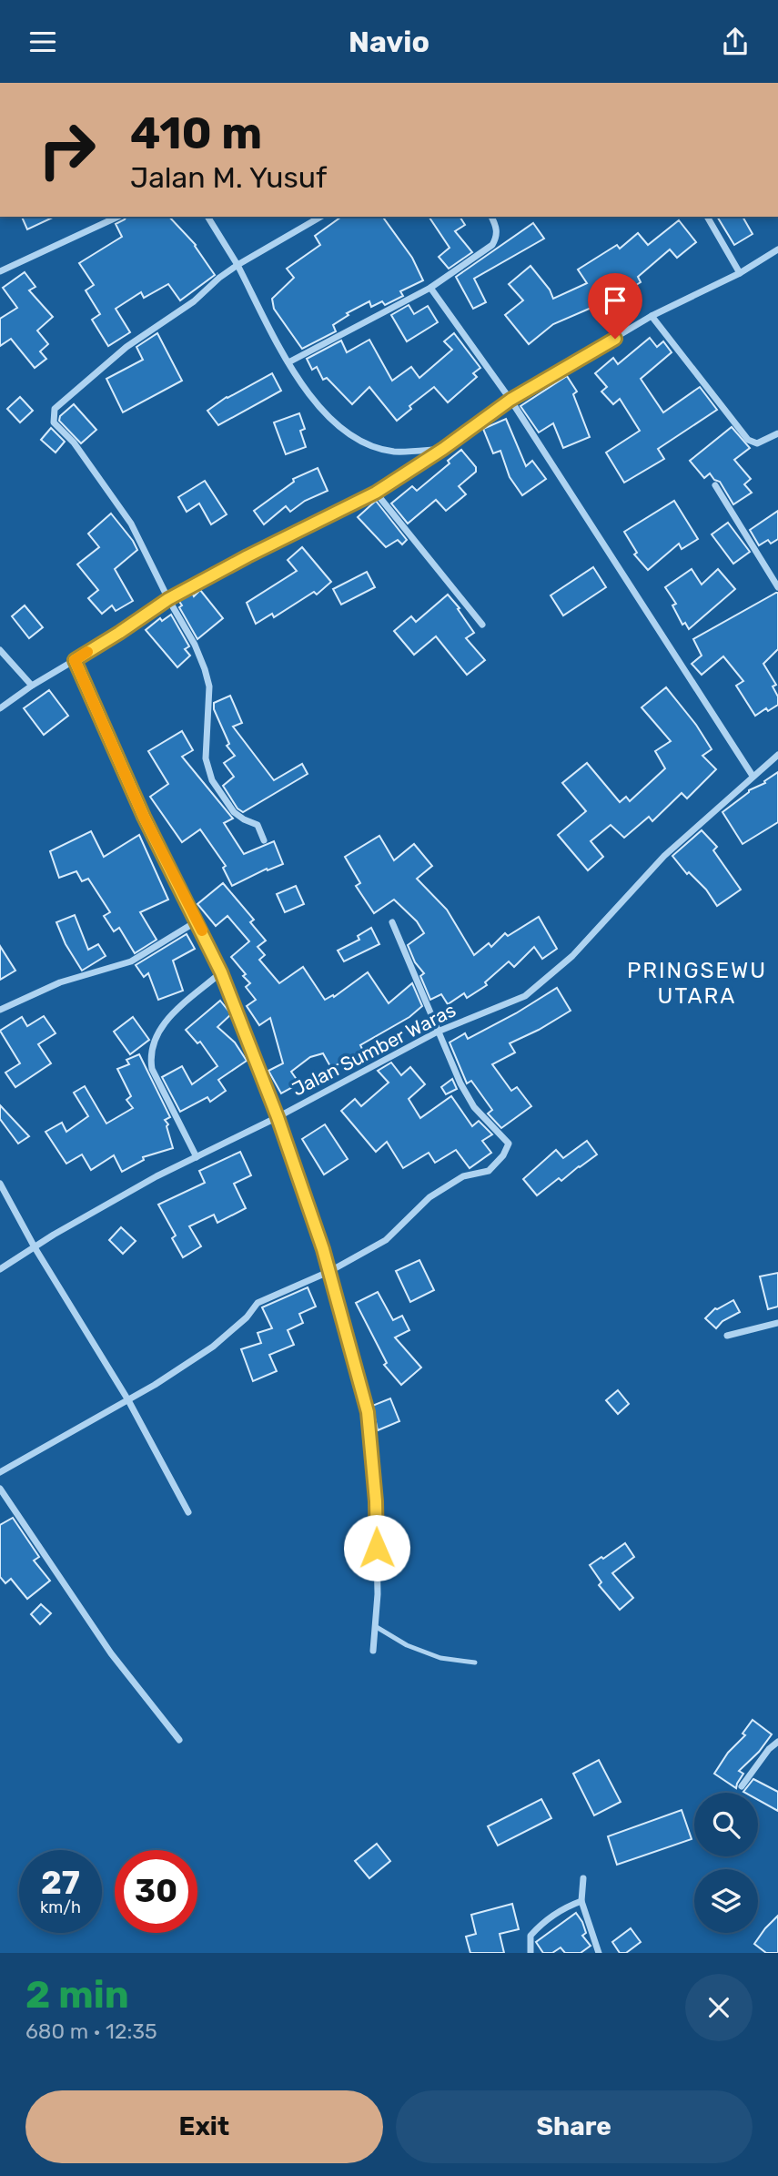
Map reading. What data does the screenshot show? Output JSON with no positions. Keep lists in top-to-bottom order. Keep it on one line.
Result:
{"streets":{"street":["Jalan Sumber Waras"]},"districts":["PRINGSEWU UTARA"],"page":{"header":"Navio","turn":["410 m","Jalan M. Yusuf"],"speed":"27 km/h","limit":"30","heading":["2 min","680 m · 12:35"],"buttons":["Exit","Share"]}}
